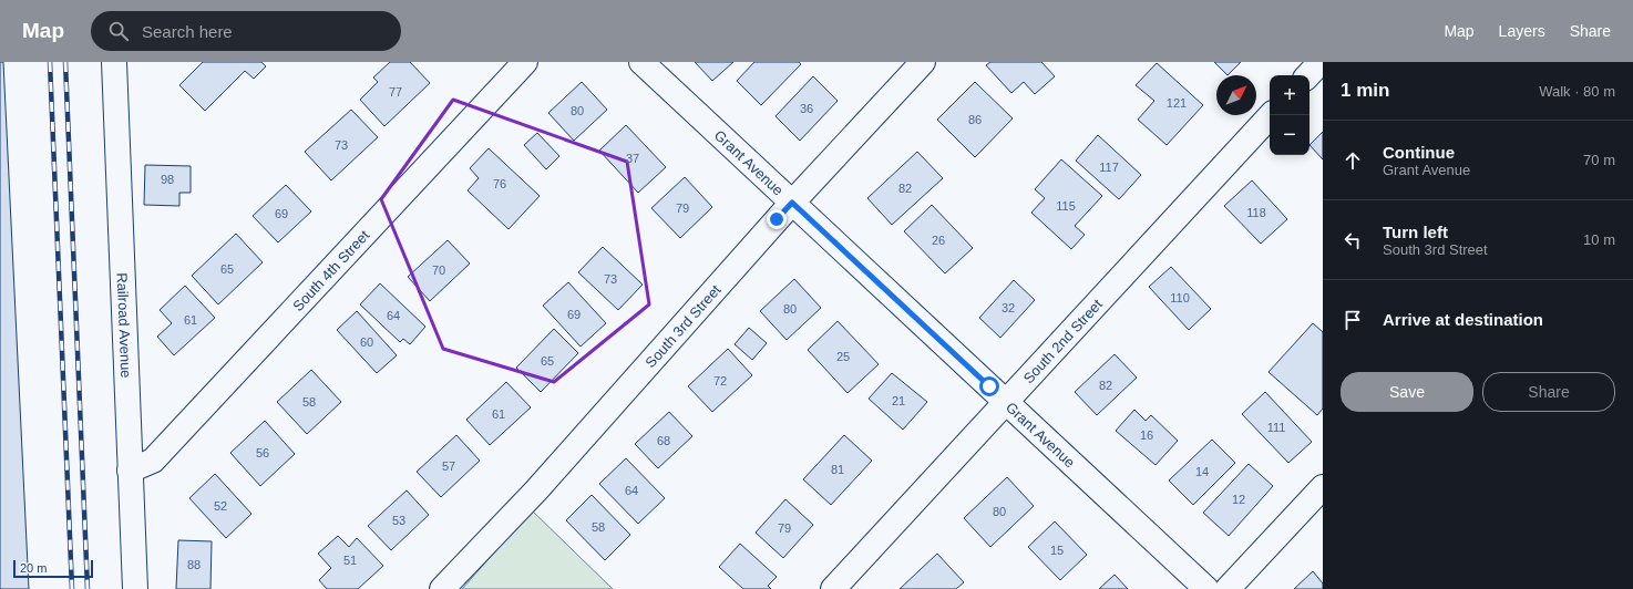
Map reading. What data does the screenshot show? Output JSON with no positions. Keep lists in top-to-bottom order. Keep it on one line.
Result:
{"streets":{"street":["Grant Avenue","South 4th Street","Railroad Avenue","South 3rd Street","South 2nd Street"]},"crossings":[["Grant Avenue","South 3rd Street"],["Grant Avenue","South 2nd Street"],["South 4th Street","Railroad Avenue"]],"house_numbers":["77","121","36","80","86","73","37","117","98","76","82","115","79","118","69","26","65","70","73","110","32","80","69","64","61","60","25","65","72","82","21","58","61","111","16","68","56","57","81","14","64","12","52","80","53","58","79","15","51","88"],"scale_bar":"20 m","north":"top right","page":{"header":"Map","search":"Search here","nav":["Map","Layers","Share"],"heading":["1 min","Walk · 80 m"],"map_buttons":["+","−"],"list":[["Continue","Grant Avenue","70 m"],["Turn left","South 3rd Street","10 m"],"Arrive at destination"],"buttons":["Save","Share"],"scale":"20 m"}}
